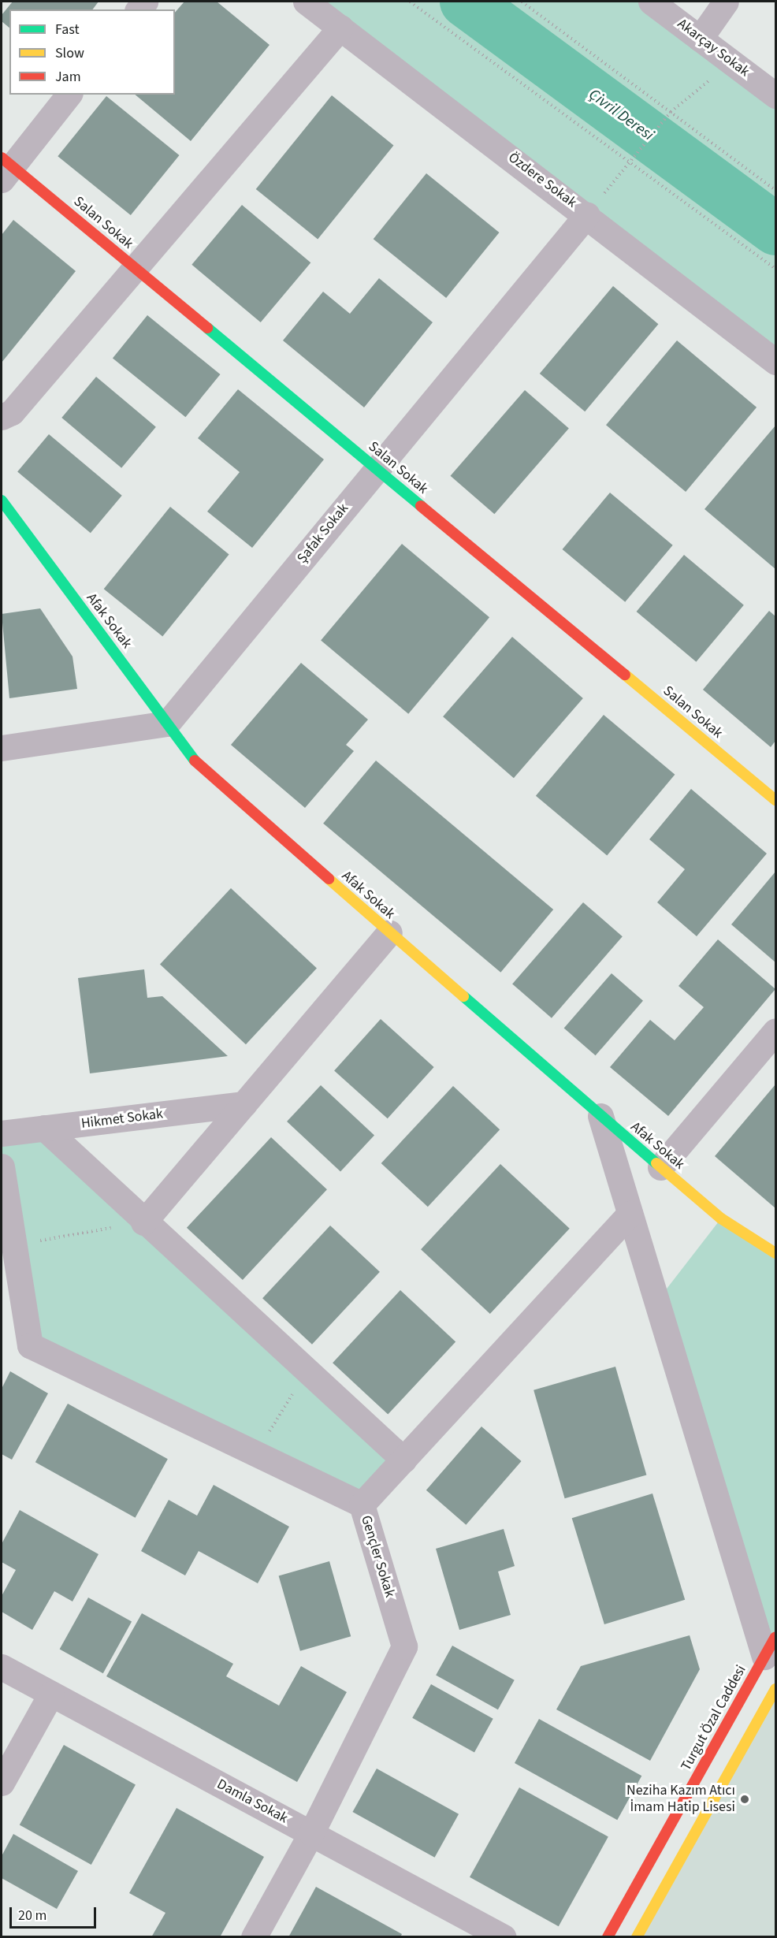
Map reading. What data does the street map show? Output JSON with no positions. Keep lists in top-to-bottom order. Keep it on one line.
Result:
{"streets":{"street":["Akarçay Sokak","Özdere Sokak","Salan Sokak","Şafak Sokak","Afak Sokak","Hikmet Sokak","Gençler Sokak","Turgut Özal Caddesi","Damla Sokak"]},"crossings":[["Özdere Sokak","Şafak Sokak"],["Salan Sokak","Şafak Sokak"],["Şafak Sokak","Afak Sokak"],["Gençler Sokak","Damla Sokak"]],"water":["Çivril Deresi"],"places":["Neziha Kazım Atıcı İmam Hatip Lisesi"],"legend":["Fast","Slow","Jam"],"scale_bar":"20 m"}
